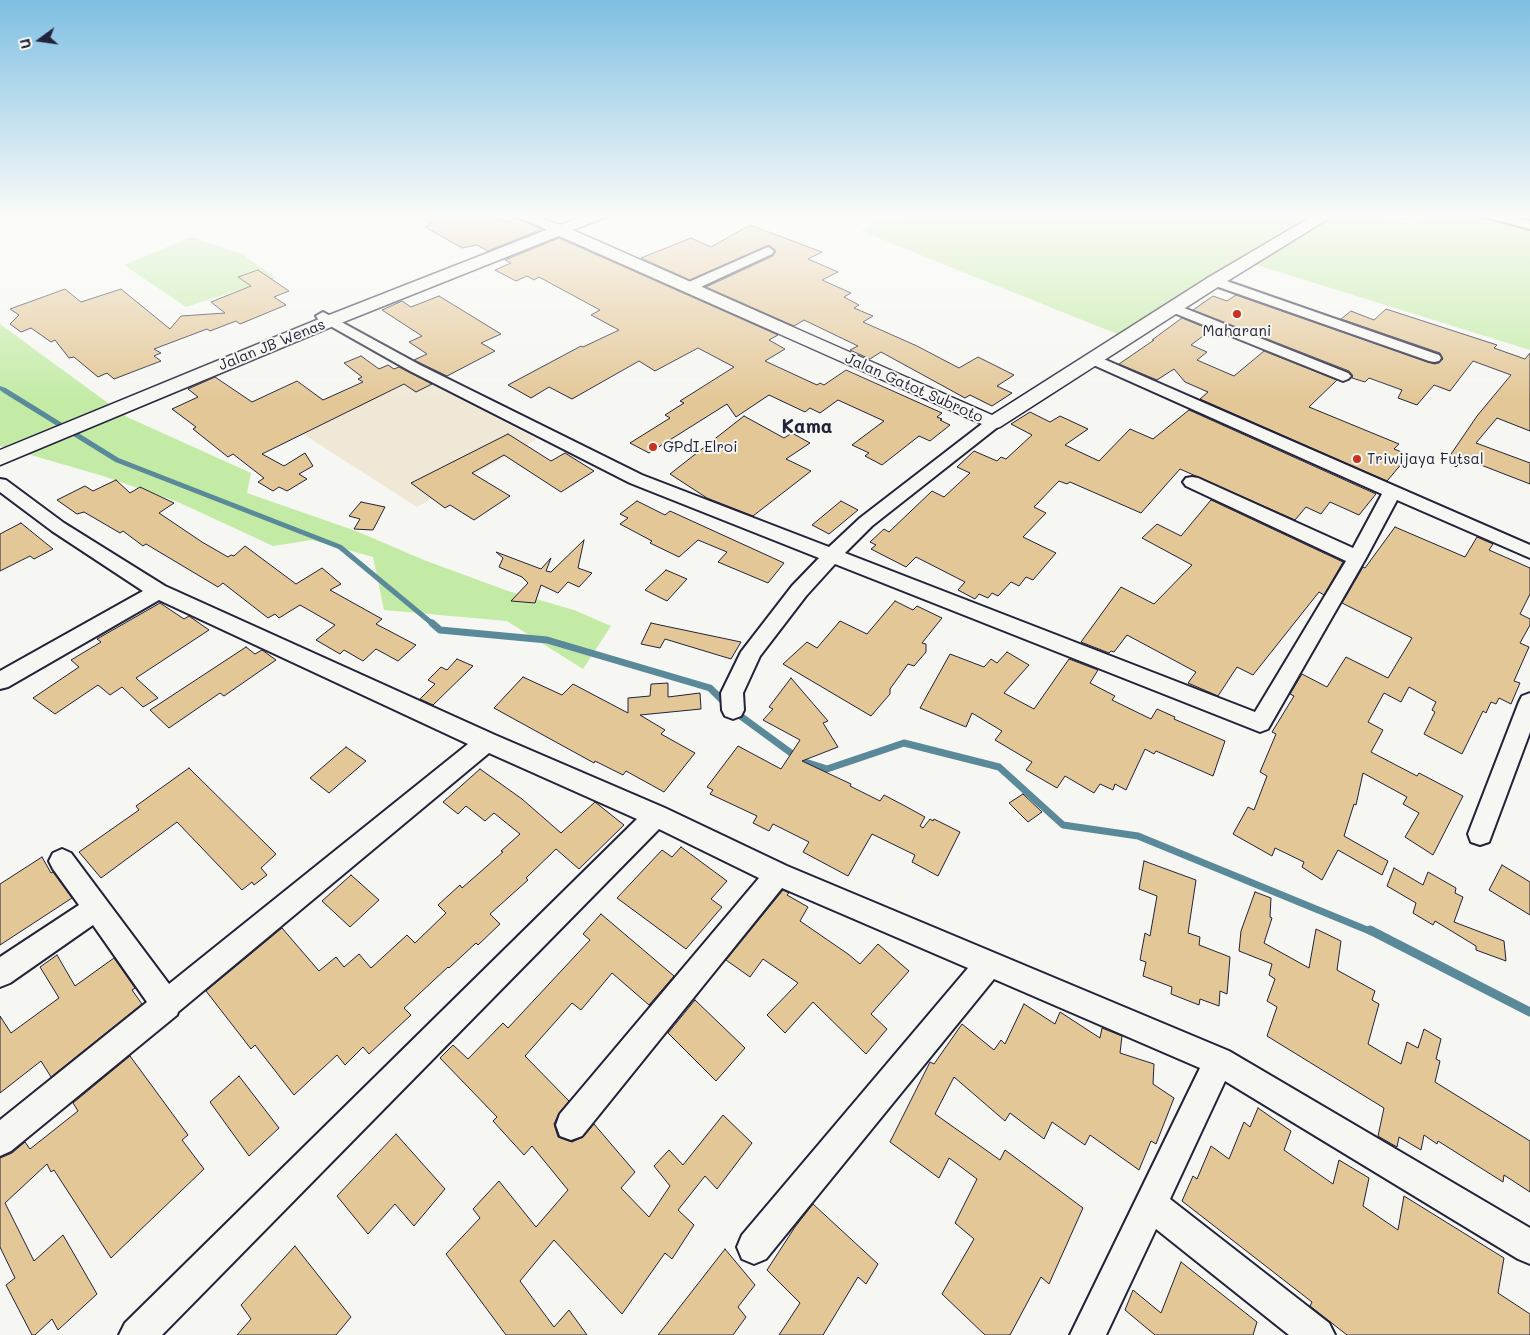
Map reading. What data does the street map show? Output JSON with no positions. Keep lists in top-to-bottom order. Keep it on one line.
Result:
{"streets":{"street":["Jalan JB Wenas","Jalan Gatot Subroto"]},"districts":["Kama"],"places":["Maharani","GPdI Elroi","Triwijaya Futsal"],"north":"left"}
